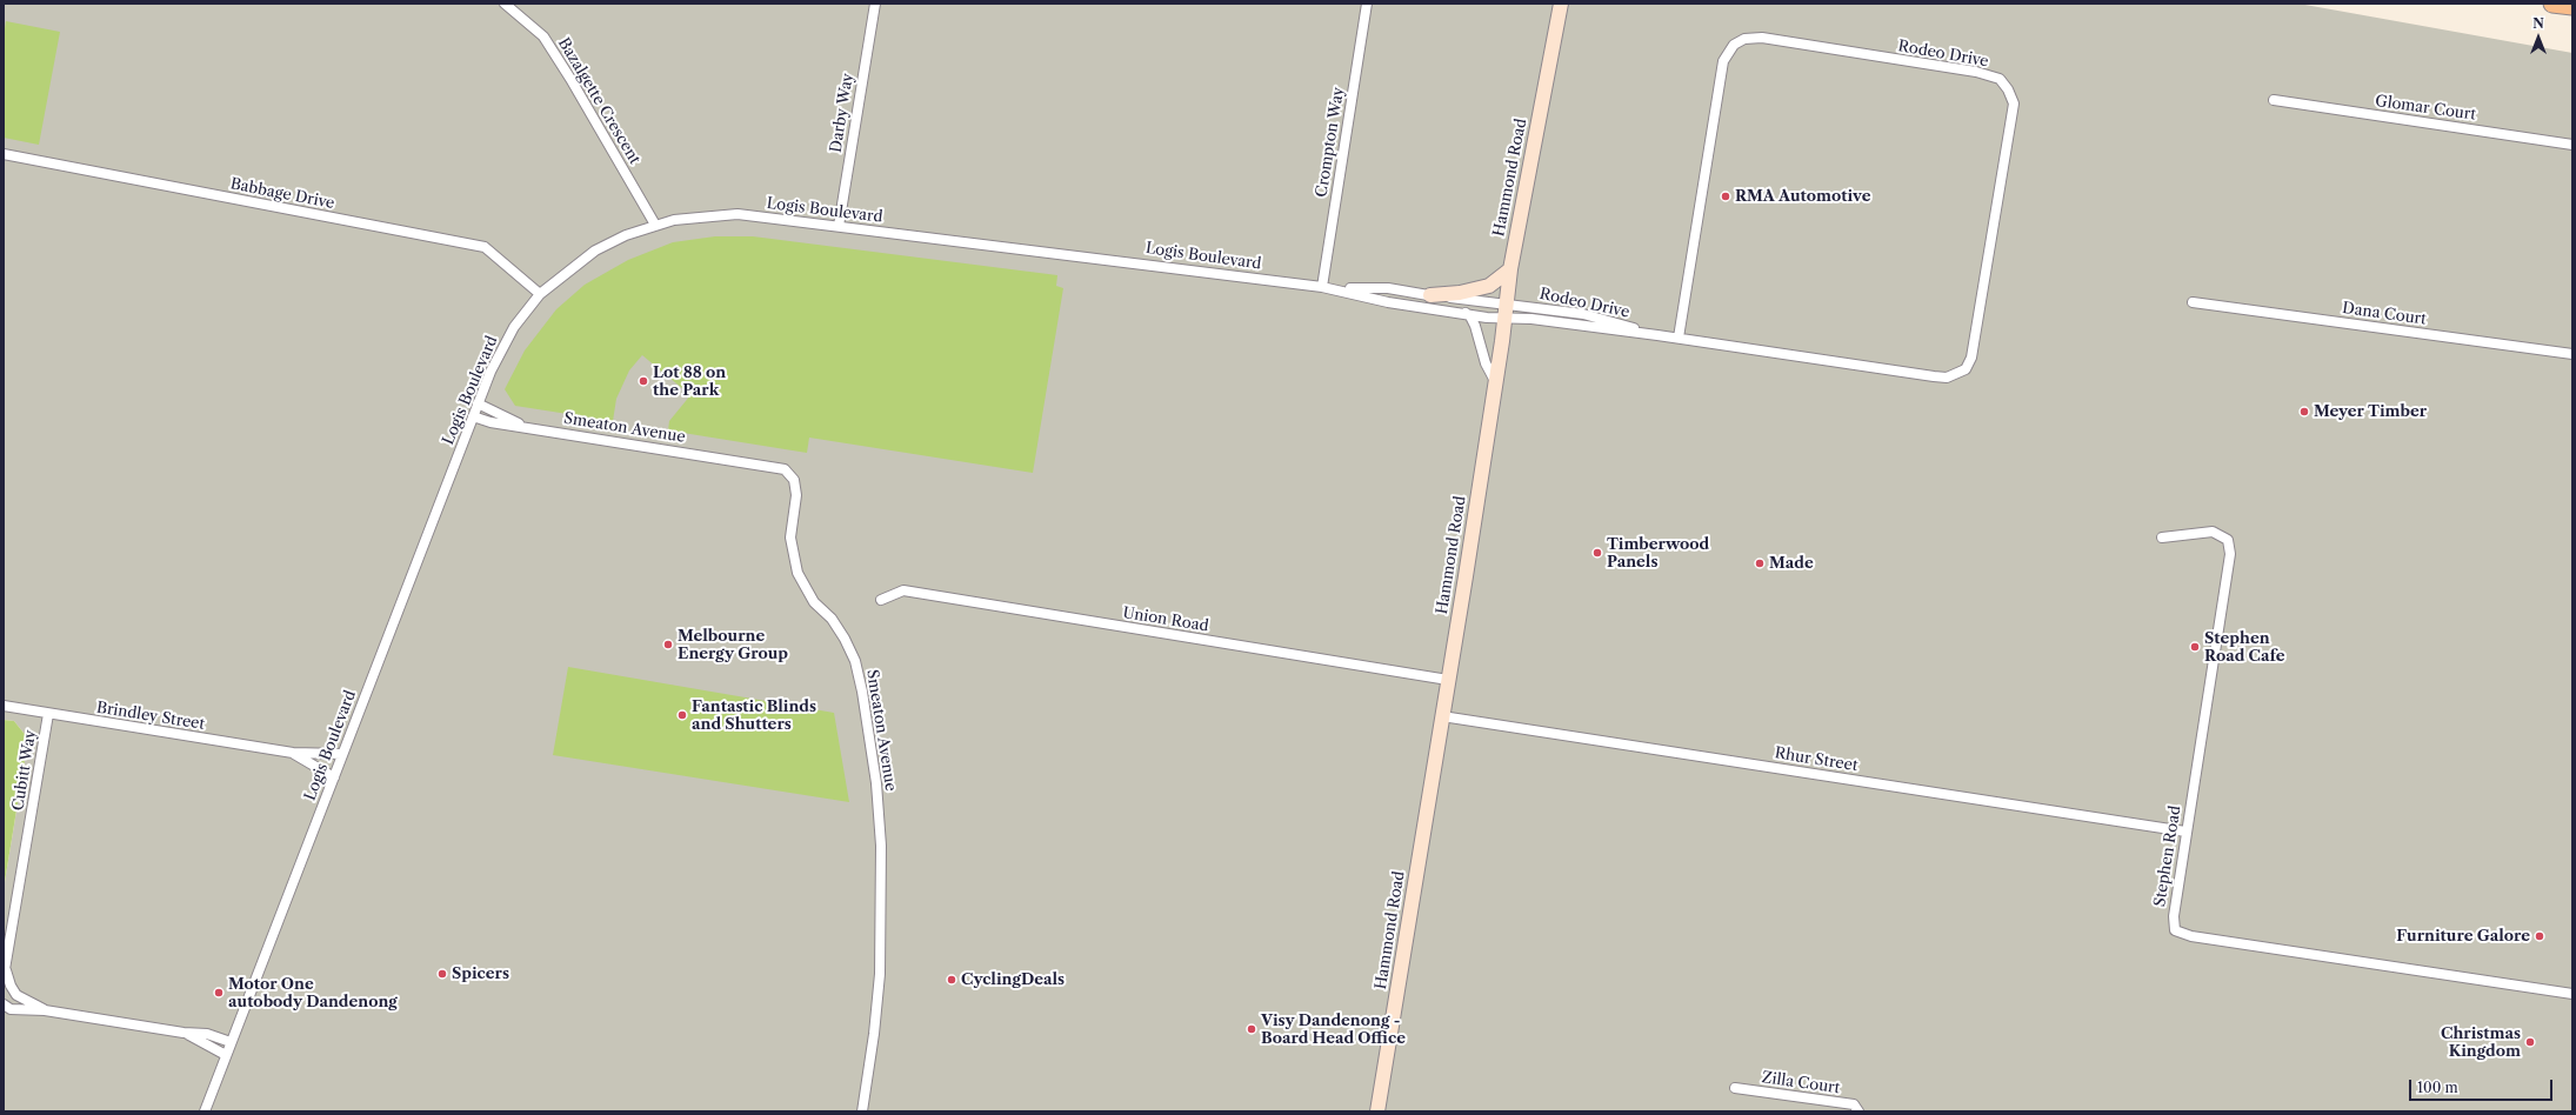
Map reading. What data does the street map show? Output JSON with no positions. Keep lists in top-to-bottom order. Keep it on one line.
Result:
{"streets":{"main road":["Hammond Road"],"street":["Rodeo Drive","Bazalgette Crescent","Glomar Court","Darby Way","Crompton Way","Babbage Drive","Logis Boulevard","Dana Court","Smeaton Avenue","Union Road","Brindley Street","Rhur Street","Cubitt Way","Stephen Road","Zilla Court"]},"crossings":[["Rodeo Drive","Hammond Road"],["Rodeo Drive","Logis Boulevard"],["Bazalgette Crescent","Logis Boulevard"],["Darby Way","Logis Boulevard"],["Crompton Way","Logis Boulevard"],["Hammond Road","Logis Boulevard"],["Hammond Road","Union Road"],["Hammond Road","Rhur Street"],["Babbage Drive","Logis Boulevard"],["Logis Boulevard","Smeaton Avenue"],["Logis Boulevard","Brindley Street"],["Logis Boulevard","Cubitt Way"],["Brindley Street","Cubitt Way"],["Rhur Street","Stephen Road"]],"places":["RMA Automotive","Lot 88 on the Park","Meyer Timber","Timberwood Panels","Made","Melbourne Energy Group","Stephen Road Cafe","Fantastic Blinds and Shutters","Furniture Galore","Spicers","CyclingDeals","Motor One autobody Dandenong","Visy Dandenong - Board Head Office","Christmas Kingdom"],"scale_bar":"100 m","north":"top"}
